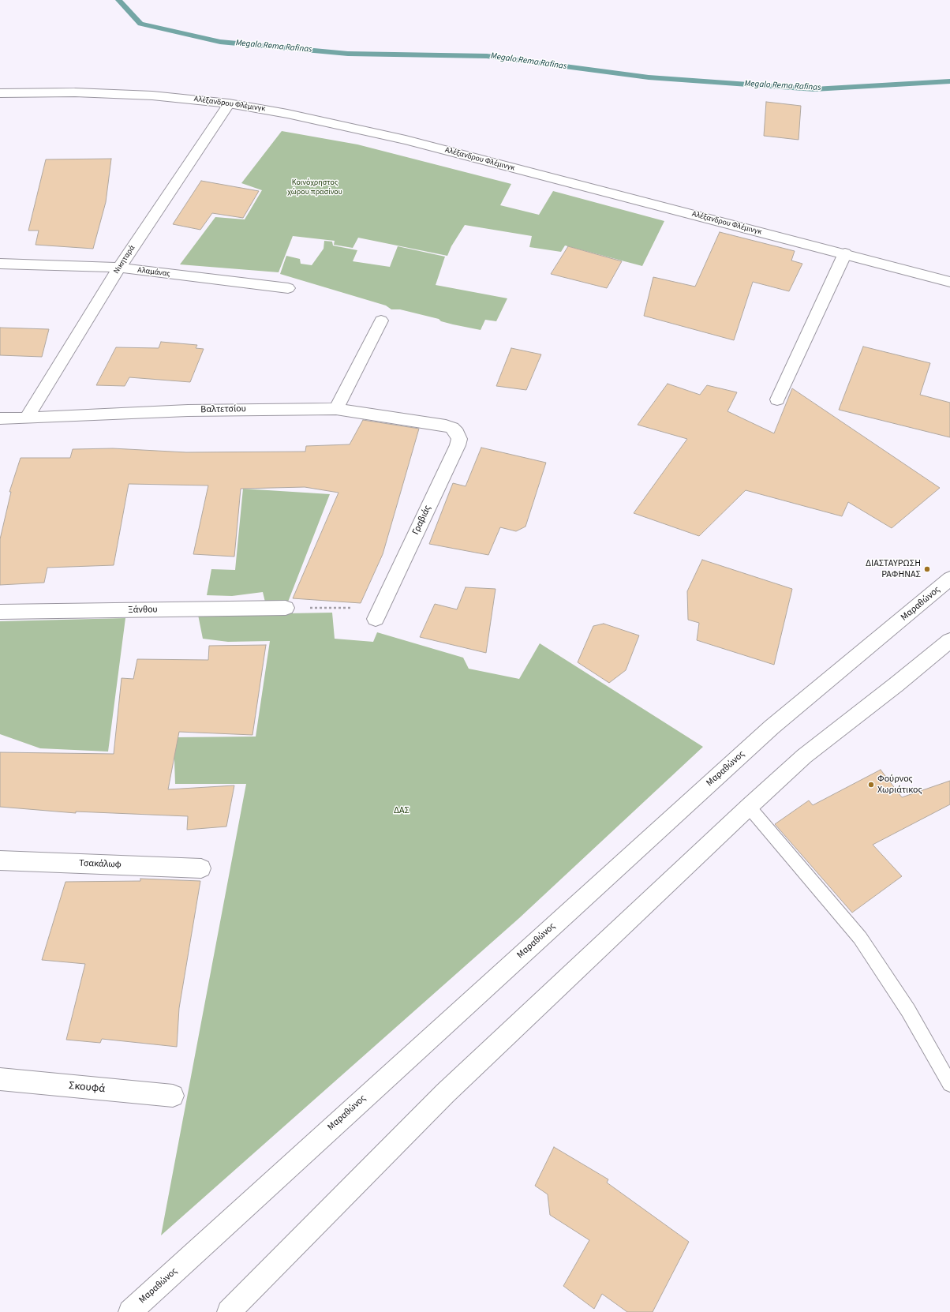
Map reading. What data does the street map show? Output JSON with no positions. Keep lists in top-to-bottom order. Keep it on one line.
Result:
{"streets":{"main road":["Αλέξανδρου Φλέμινγκ","Νικηταρά","Αλαμάνας","Βαλτετσίου","Γραβιάς","Μαραθώνος","Ξάνθου","Τσακάλωφ","Σκουφά"]},"crossings":[["Αλέξανδρου Φλέμινγκ","Νικηταρά"],["Νικηταρά","Αλαμάνας"],["Νικηταρά","Βαλτετσίου"],["Βαλτετσίου","Γραβιάς"]],"water":["Megalo Rema Rafinas"],"parks":["Κοινόχρηστος χώρου πρασίνου","ΔΑΣ"],"places":["ΔΙΑΣΤΑΥΡΩΣΗ ΡΑΦΗΝΑΣ","Φούρνος Χωριάτικος"]}
